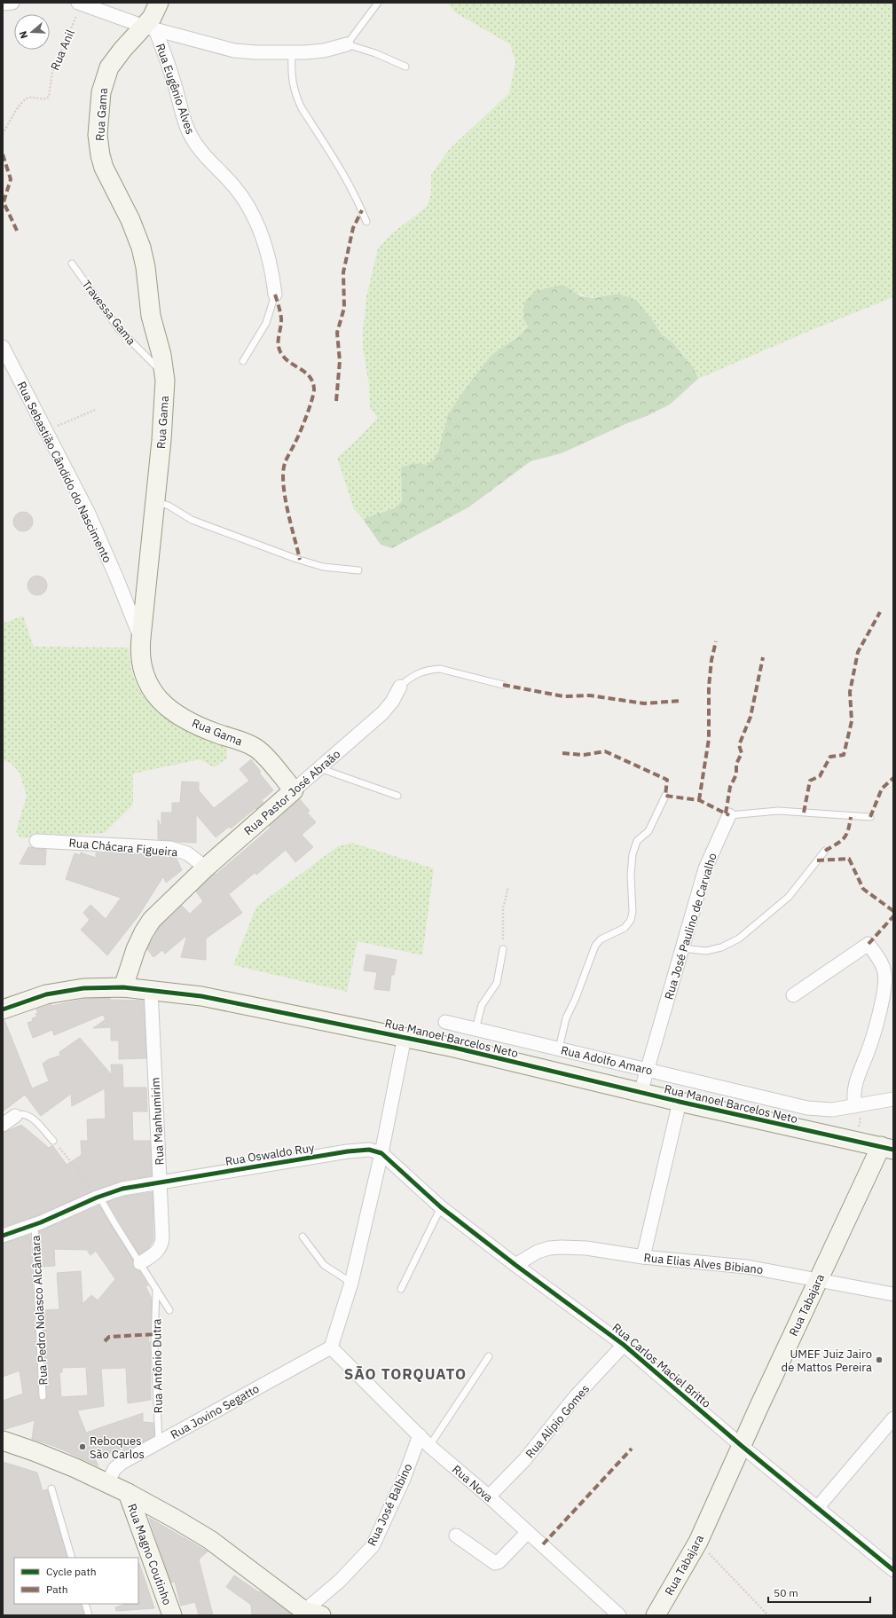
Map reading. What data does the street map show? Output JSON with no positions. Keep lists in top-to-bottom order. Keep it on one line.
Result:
{"streets":{"street":["Rua Eugênio Alves","Rua Gama","Rua Sebastião Cândido do Nascimento","Rua Pastor José Abraão","Rua Chácara Figueira","Rua José Paulino de Carvalho","Rua Manoel Barcelos Neto","Rua Adolfo Amaro","Rua Manhumirim","Rua Oswaldo Ruy","Rua Elias Alves Bibiano","Rua Tabajara","Rua Carlos Maciel Britto","Rua Jovino Segatto","Rua Alípio Gomes","Rua Nova","Rua José Balbino","Rua Magno Coutinho"],"lane":["Travessa Gama","Rua Pedro Nolasco Alcântara","Rua Antônio Dutra"],"path":["Rua Anil"]},"crossings":[["Rua Eugênio Alves","Rua Gama"],["Rua Gama","Travessa Gama"],["Rua Gama","Rua Sebastião Cândido do Nascimento"],["Rua Gama","Rua Pastor José Abraão"],["Rua Pastor José Abraão","Rua Chácara Figueira"],["Rua Pastor José Abraão","Rua Manoel Barcelos Neto"],["Rua José Paulino de Carvalho","Rua Manoel Barcelos Neto"],["Rua José Paulino de Carvalho","Rua Adolfo Amaro"],["Rua Manoel Barcelos Neto","Rua Manhumirim"],["Rua Manoel Barcelos Neto","Rua Tabajara"],["Rua Manhumirim","Rua Oswaldo Ruy"],["Rua Manhumirim","Rua Antônio Dutra"],["Rua Oswaldo Ruy","Rua Pedro Nolasco Alcântara"],["Rua Oswaldo Ruy","Rua Carlos Maciel Britto"],["Rua Oswaldo Ruy","Rua Antônio Dutra"],["Rua Elias Alves Bibiano","Rua Tabajara"],["Rua Elias Alves Bibiano","Rua Carlos Maciel Britto"],["Rua Tabajara","Rua Carlos Maciel Britto"],["Rua Carlos Maciel Britto","Rua Alípio Gomes"],["Rua Antônio Dutra","Rua Jovino Segatto"],["Rua Jovino Segatto","Rua Nova"],["Rua Alípio Gomes","Rua Nova"],["Rua Nova","Rua José Balbino"]],"districts":["SÃO TORQUATO"],"places":["UMEF Juiz Jairo de Mattos Pereira","Reboques São Carlos"],"legend":["Cycle path","Path"],"scale_bar":"50 m","north":"left"}
